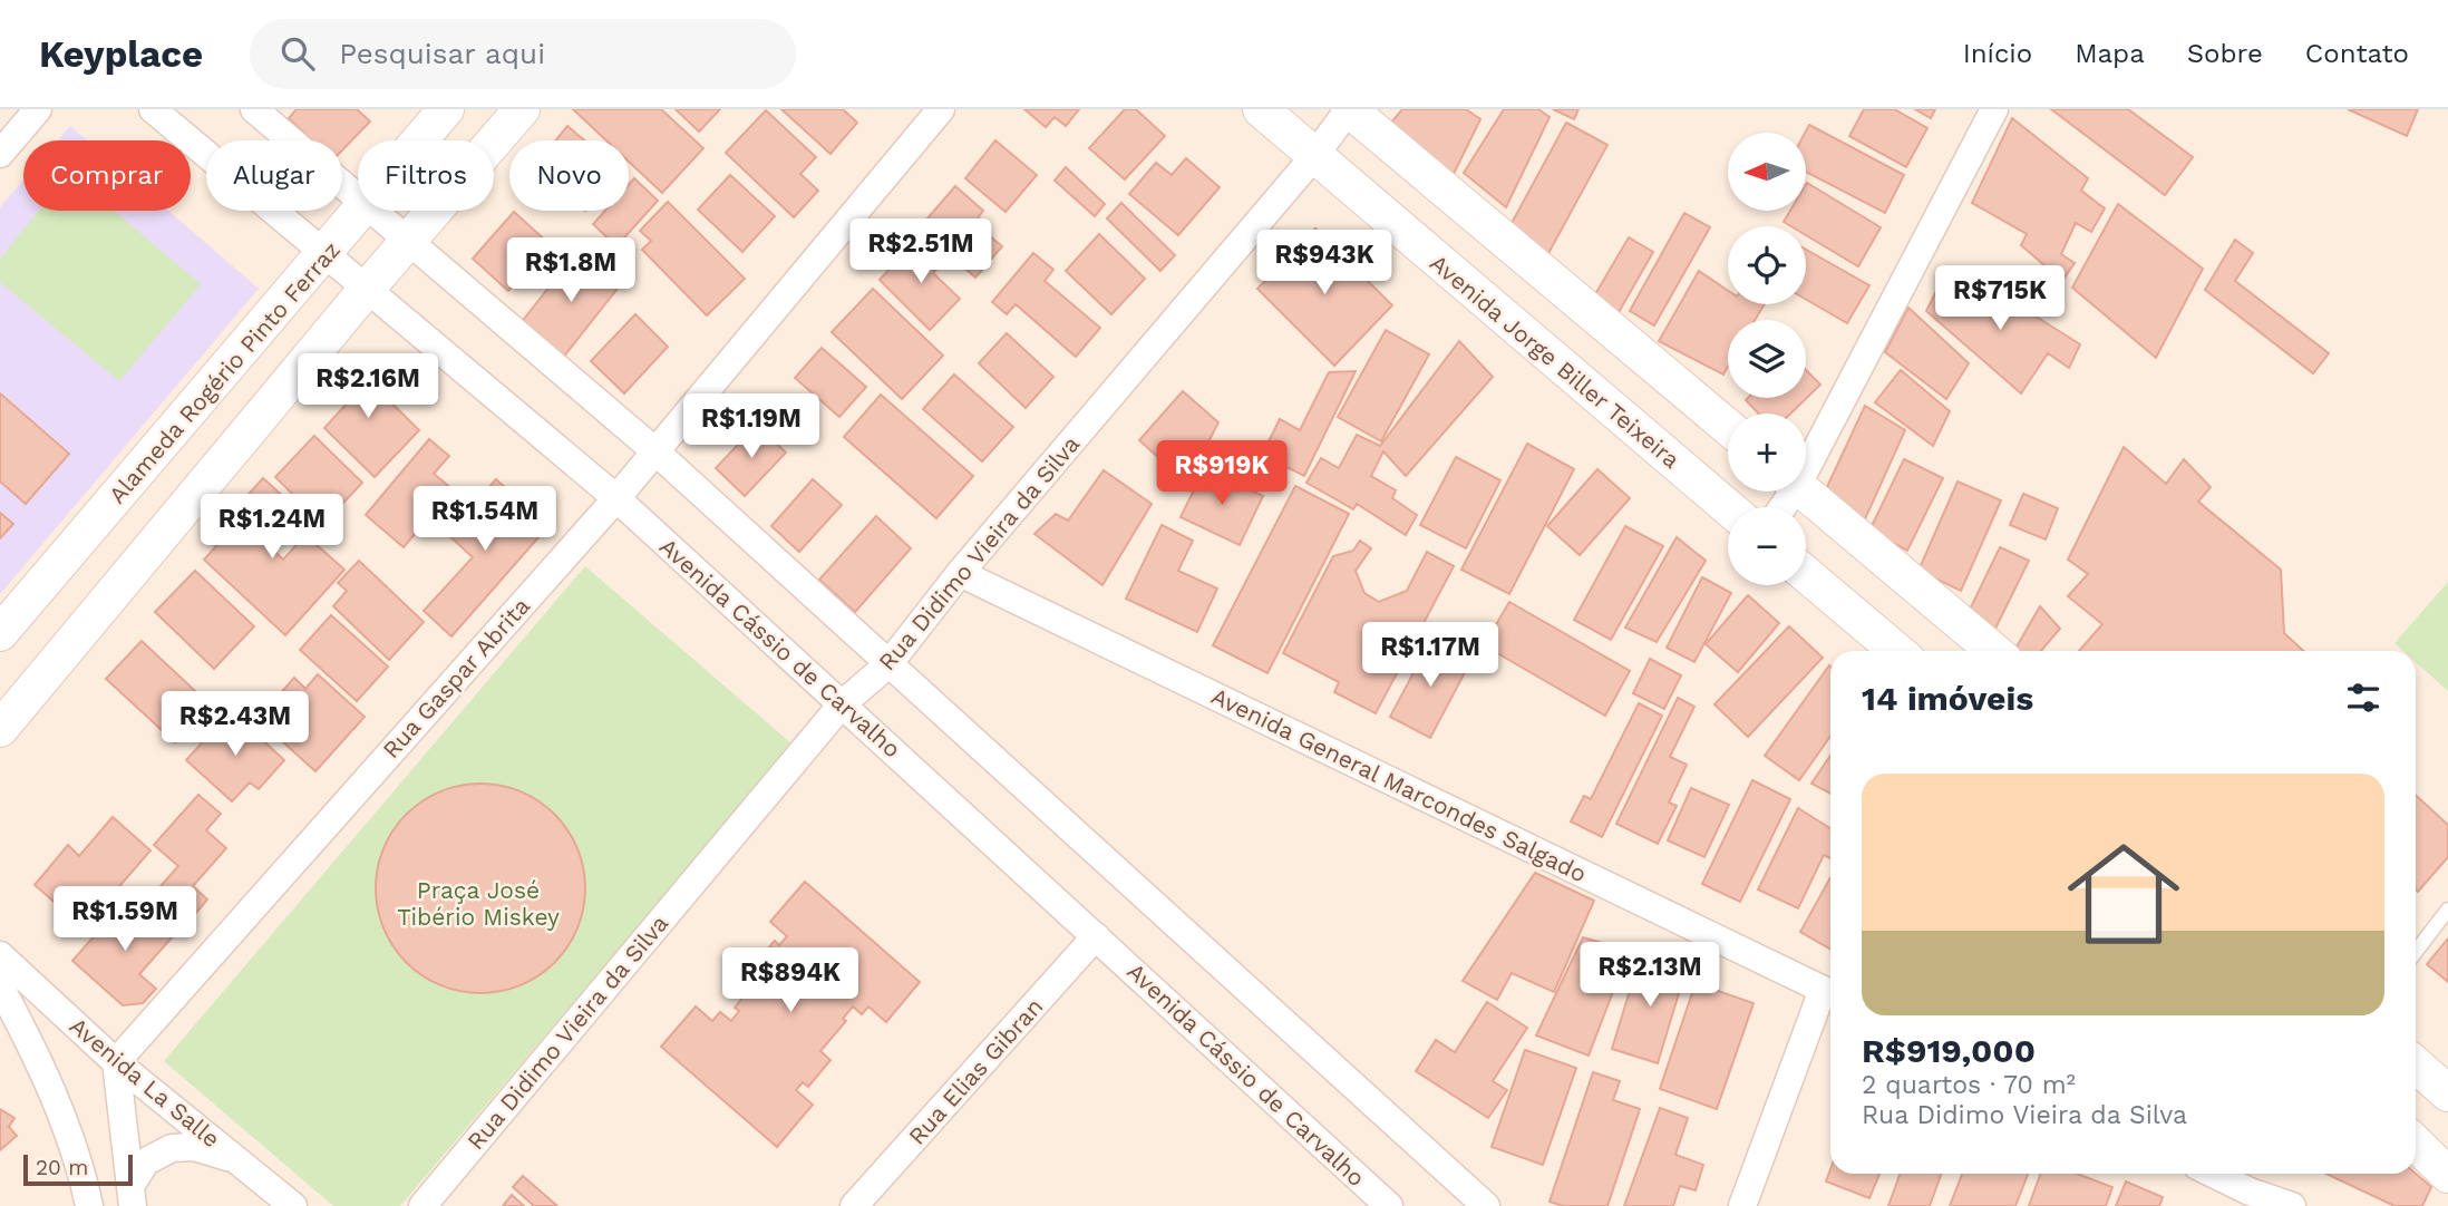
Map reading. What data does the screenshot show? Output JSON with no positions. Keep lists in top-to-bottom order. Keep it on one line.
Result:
{"streets":{"street":["Avenida Jorge Biller Teixeira","Alameda Rogério Pinto Ferraz","Rua Didimo Vieira da Silva","Avenida Cássio de Carvalho","Rua Gaspar Abrita","Avenida General Marcondes Salgado","Rua Elias Gibran","Avenida La Salle"]},"crossings":[["Avenida Jorge Biller Teixeira","Rua Didimo Vieira da Silva"],["Alameda Rogério Pinto Ferraz","Avenida Cássio de Carvalho"],["Rua Didimo Vieira da Silva","Avenida Cássio de Carvalho"],["Rua Didimo Vieira da Silva","Avenida General Marcondes Salgado"],["Avenida Cássio de Carvalho","Rua Gaspar Abrita"],["Avenida Cássio de Carvalho","Rua Elias Gibran"],["Rua Gaspar Abrita","Avenida La Salle"]],"parks":["Praça José Tibério Miskey"],"scale_bar":"20 m","north":"left","page":{"header":"Keyplace","search":"Pesquisar aqui","nav":["Início","Mapa","Sobre","Contato"],"map_buttons":["+","−"],"chip":["Comprar","Alugar","Filtros","Novo"],"price":["R$2.51M","R$943K","R$1.8M","R$715K","R$2.16M","R$1.19M","R$919K","R$1.54M","R$1.24M","R$1.17M","R$2.43M","R$1.59M","R$2.13M","R$894K"],"heading":"14 imóveis","list":[{"name":"R$919,000","note":"2 quartos · 70 m² · Rua Didimo Vieira da Silva"}],"scale":"20 m"}}
